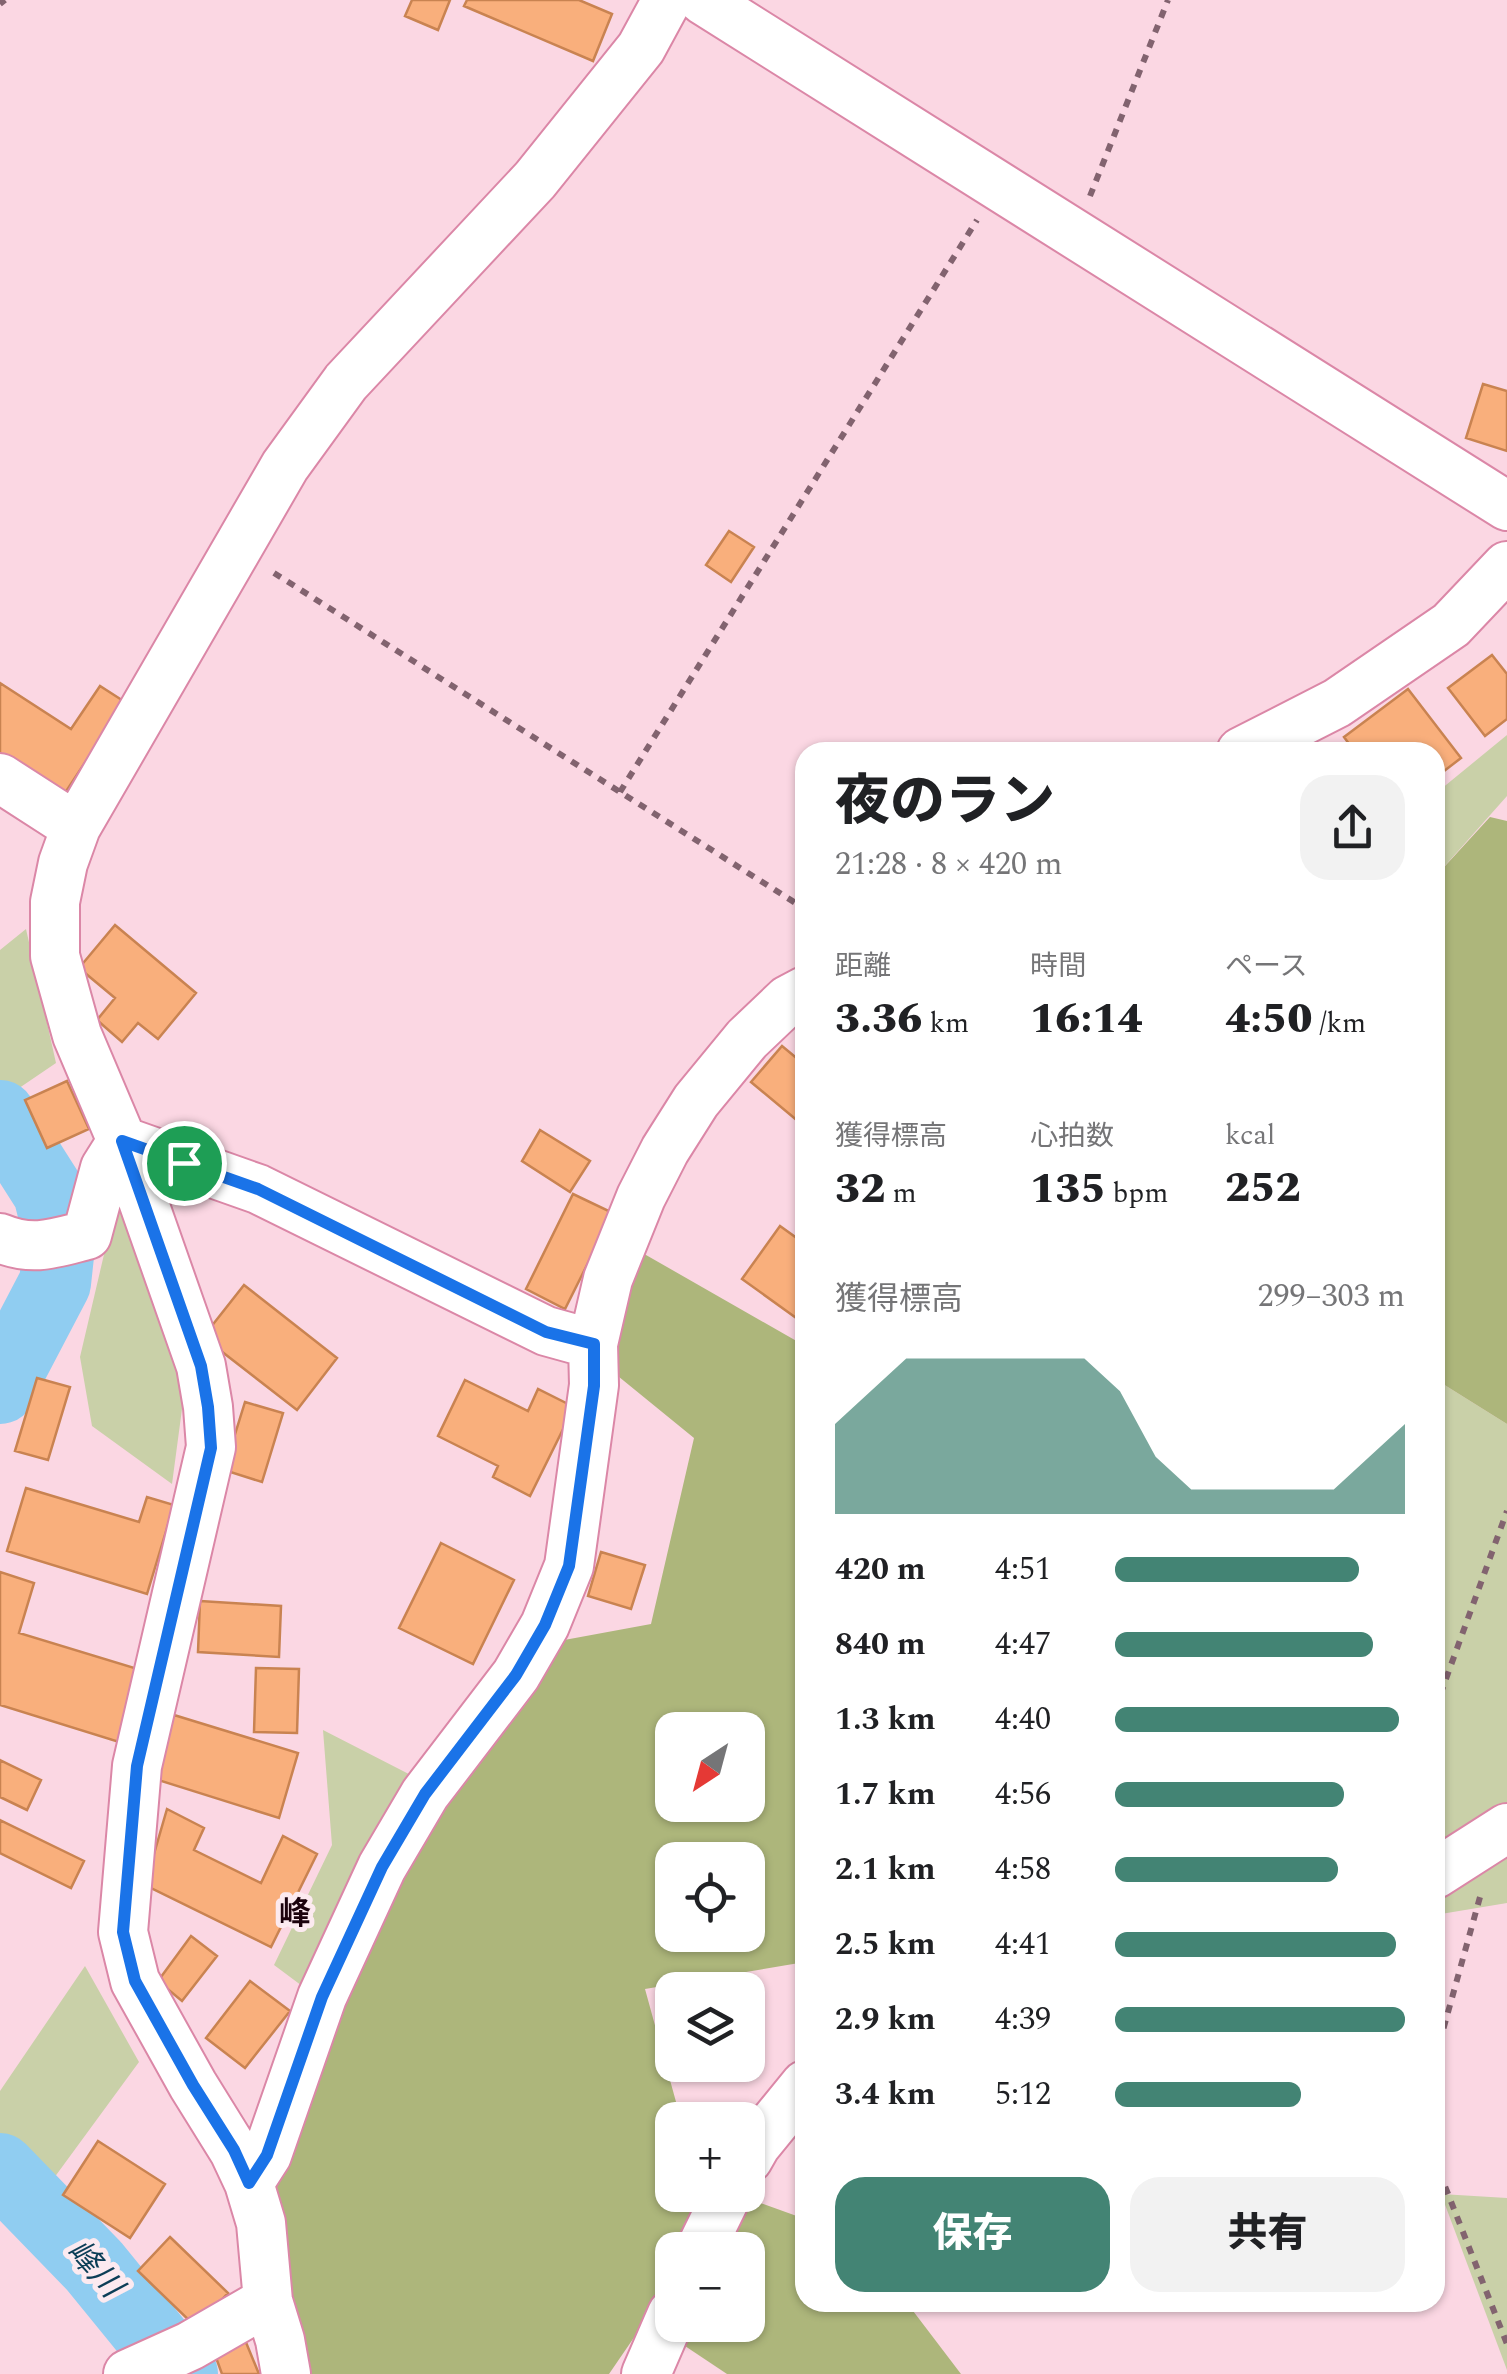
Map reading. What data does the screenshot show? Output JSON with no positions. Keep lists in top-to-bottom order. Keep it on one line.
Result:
{"districts":["峰"],"water":["峰川"],"north":"bottom left","page":{"heading":["夜のラン","21:28 · 8 × 420 m"],"stats":[["距離","3.36 km"],["時間","16:14"],["ペース","4:50 /km"],["獲得標高","32 m"],["心拍数","135 bpm"],["kcal","252"]],"chart":["獲得標高","299–303 m"],"list":[{"name":"420 m","note":"4:51"},{"name":"840 m","note":"4:47"},{"name":"1.3 km","note":"4:40"},{"name":"1.7 km","note":"4:56"},{"name":"2.1 km","note":"4:58"},{"name":"2.5 km","note":"4:41"},{"name":"2.9 km","note":"4:39"},{"name":"3.4 km","note":"5:12"}],"map_buttons":["+","−"],"buttons":["保存","共有"]}}
